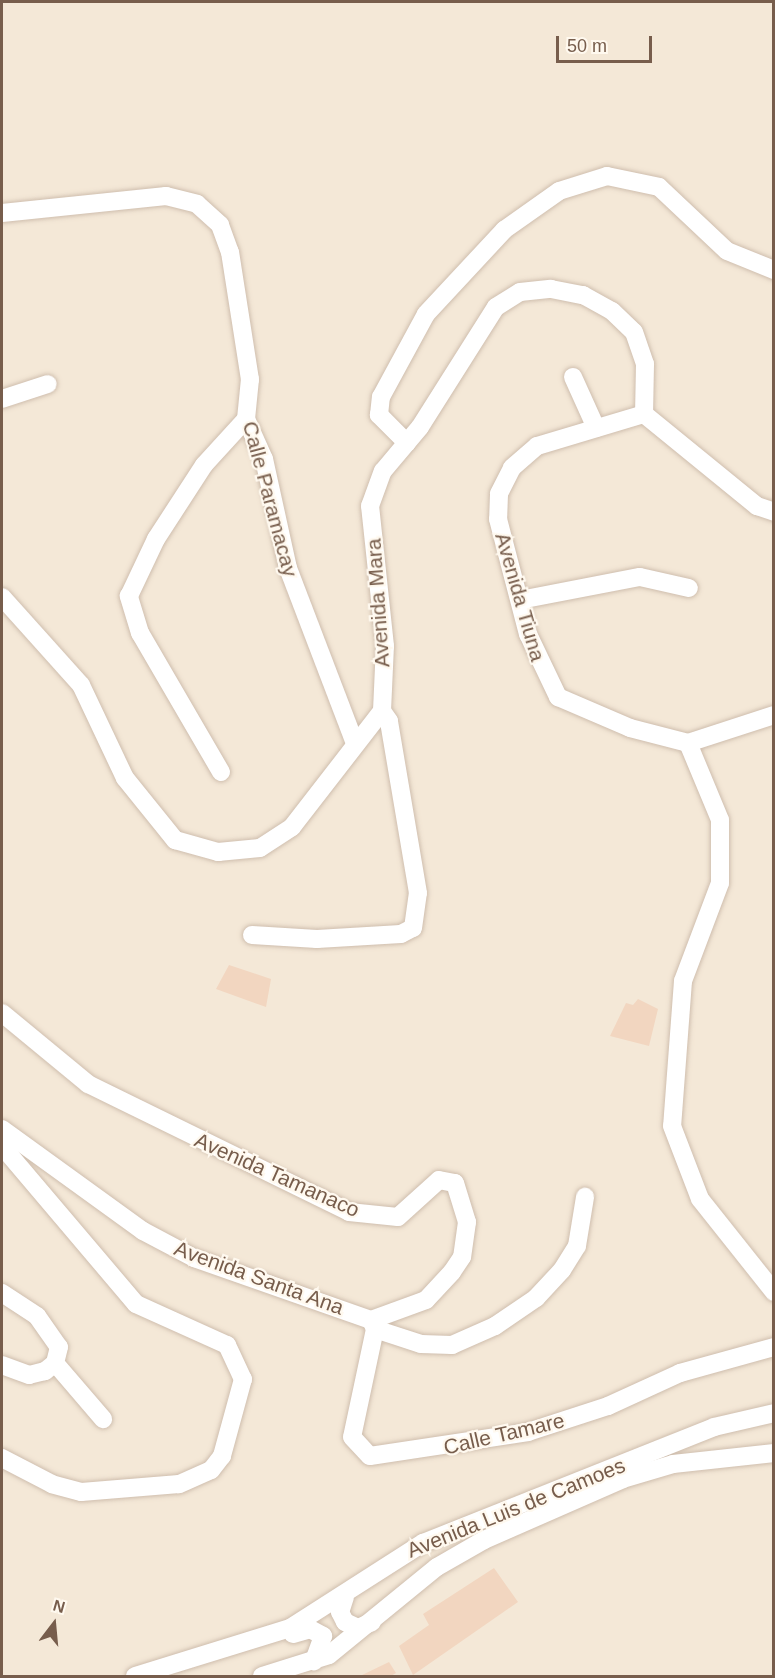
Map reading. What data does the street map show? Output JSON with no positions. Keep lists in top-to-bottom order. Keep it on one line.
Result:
{"streets":{"street":["Calle Paramacay","Avenida Tiuna","Avenida Mara","Avenida Tamanaco","Avenida Santa Ana","Calle Tamare","Avenida Luis de Camoes"]},"crossings":[["Avenida Tiuna","Avenida Mara"],["Avenida Tamanaco","Avenida Santa Ana"],["Avenida Tamanaco","Calle Tamare"],["Avenida Santa Ana","Calle Tamare"]],"scale_bar":"50 m","north":"top"}
